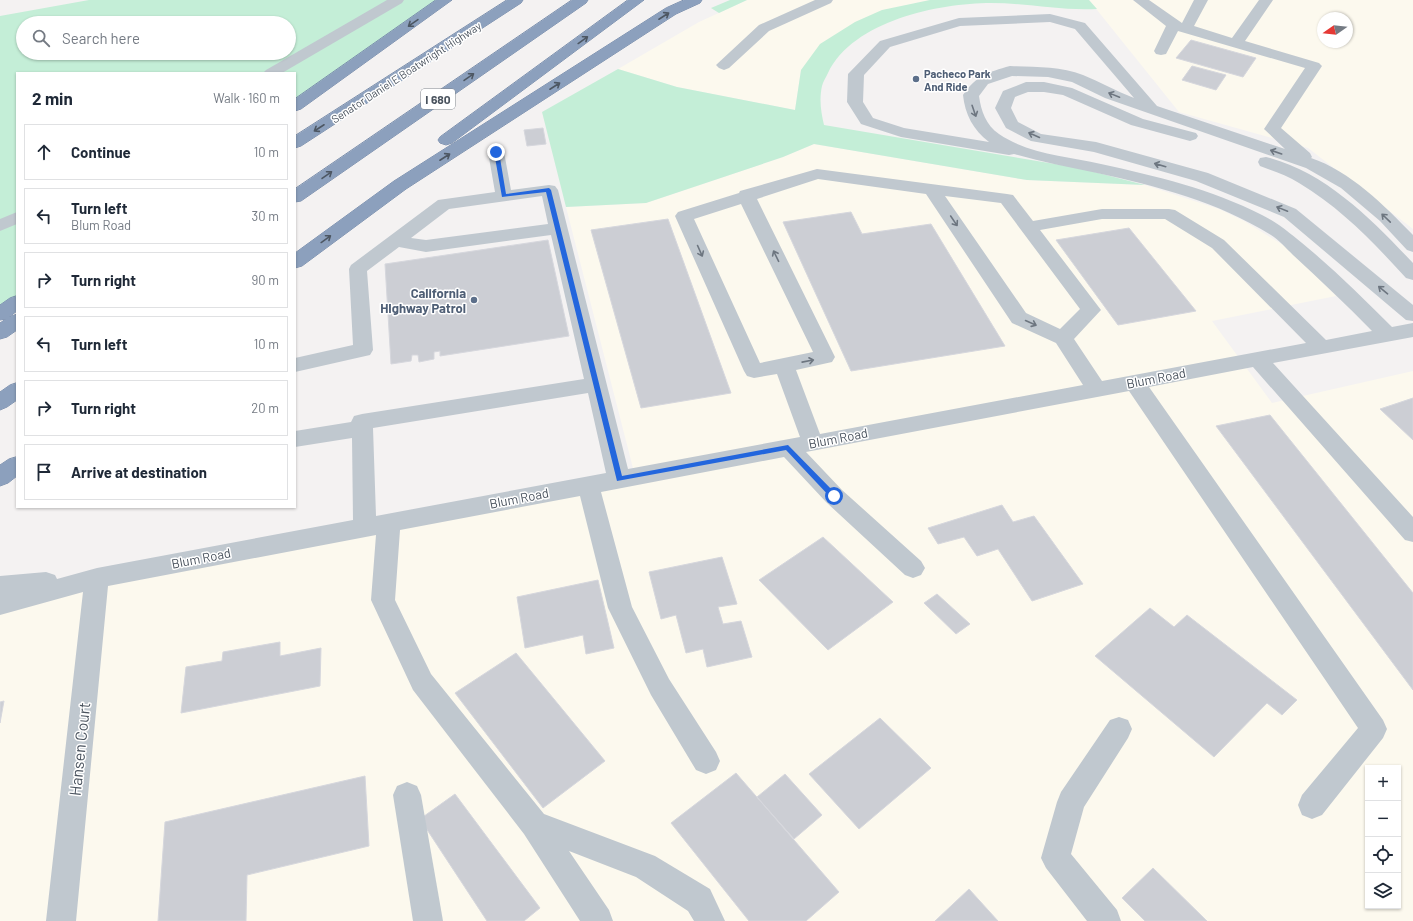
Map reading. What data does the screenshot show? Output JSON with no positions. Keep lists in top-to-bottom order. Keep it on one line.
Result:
{"streets":{"highway":["Senator Daniel E Boatwright Highway","I 680"],"street":["Blum Road","Hansen Court"]},"crossings":[["Blum Road","Hansen Court"]],"places":["Pacheco Park And Ride","California HIghway Patrol"],"north":"left","page":{"search":"Search here","heading":["2 min","Walk · 160 m"],"list":[["Continue","10 m"],["Turn left","Blum Road","30 m"],["Turn right","90 m"],["Turn left","10 m"],["Turn right","20 m"],"Arrive at destination"],"map_buttons":["+","−"]}}
